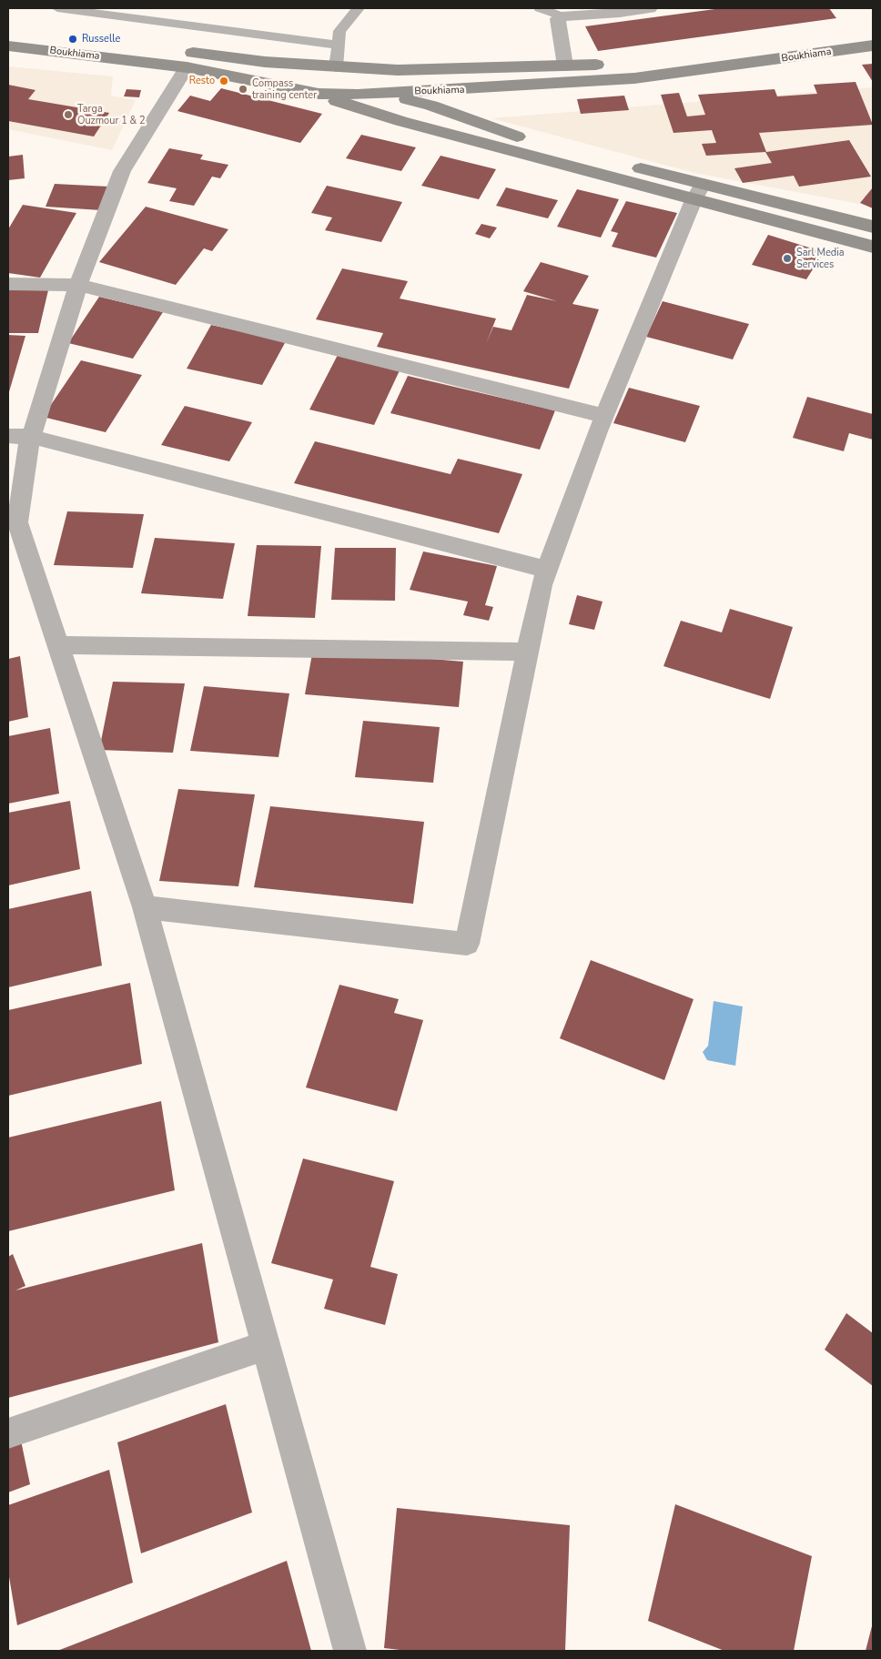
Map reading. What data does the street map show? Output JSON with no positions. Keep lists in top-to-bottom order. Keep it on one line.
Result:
{"streets":{"street":["Boukhiama"]},"places":["Russelle","Resto","Compass training center","Targa Ouzmour 1 & 2","Sarl Media Services"]}
